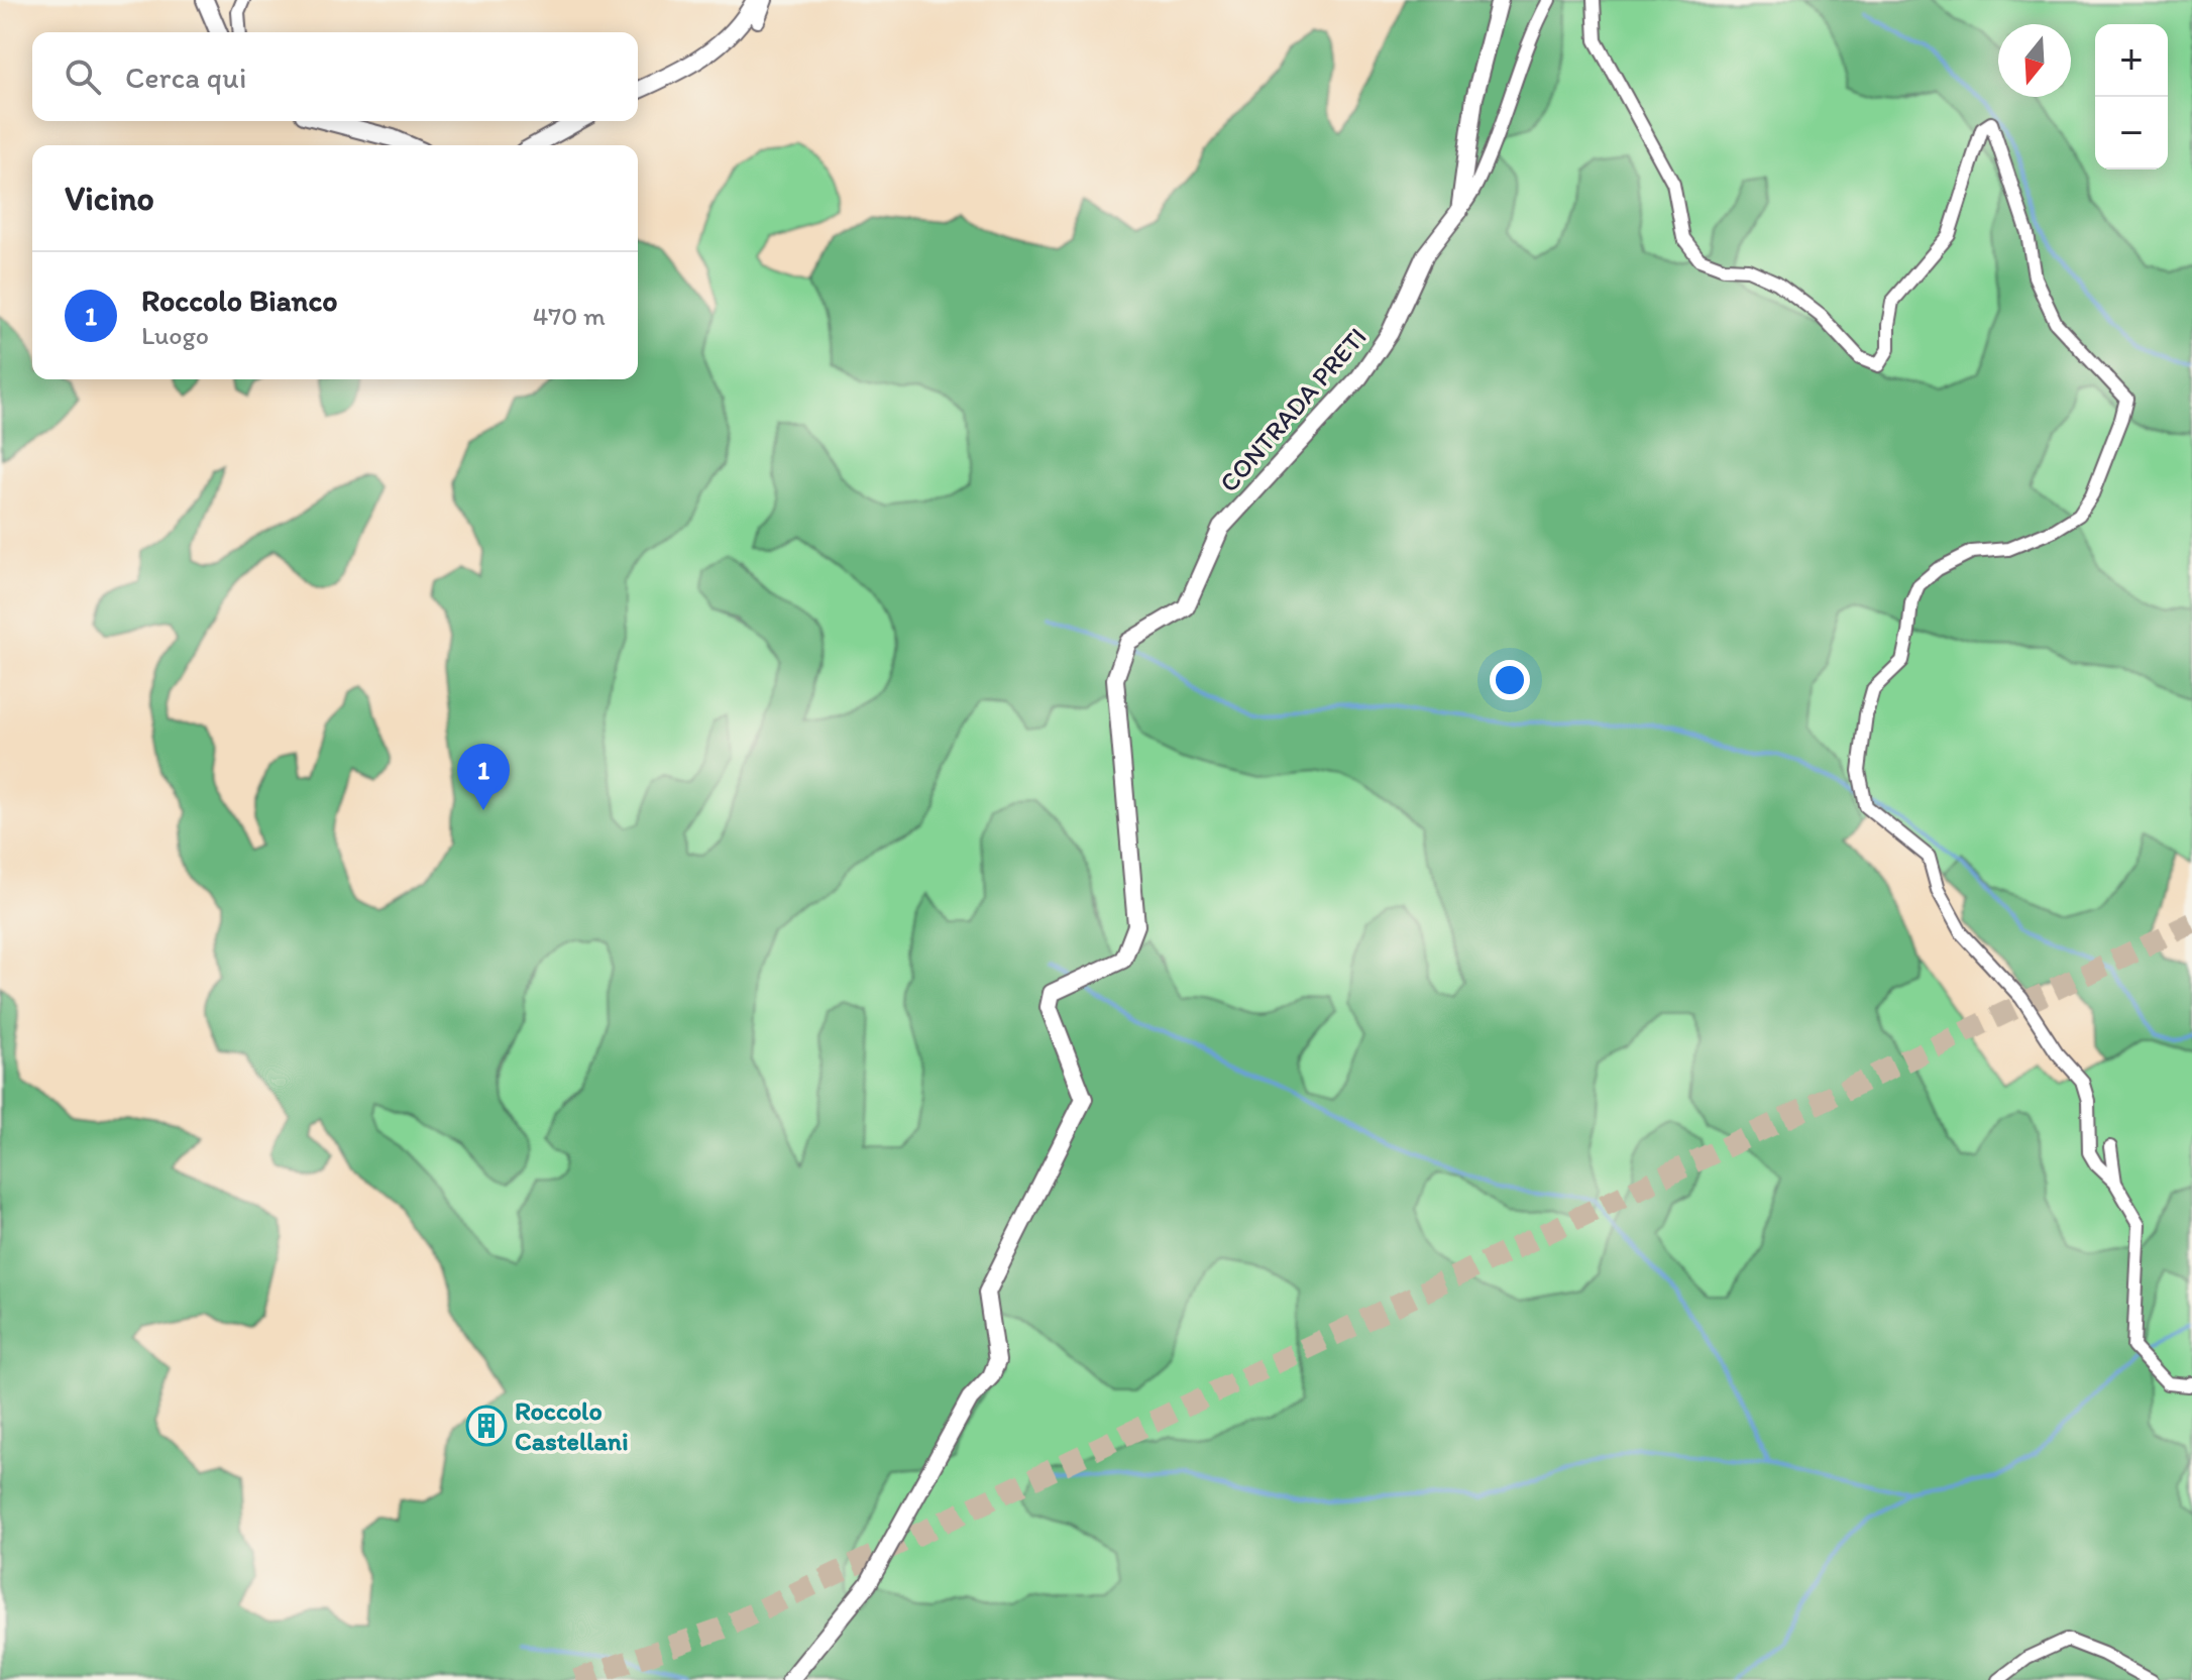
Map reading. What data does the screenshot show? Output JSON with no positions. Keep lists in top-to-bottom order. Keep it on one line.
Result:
{"streets":{"street":["CONTRADA PRETI"]},"places":{"building":["Roccolo Castellani"]},"north":"bottom","page":{"map_buttons":["+","−"],"search":"Cerca qui","heading":"Vicino","list":[{"mark":"1","name":"Roccolo Bianco","note":"Luogo","value":"470 m"}],"pins":"1"}}
